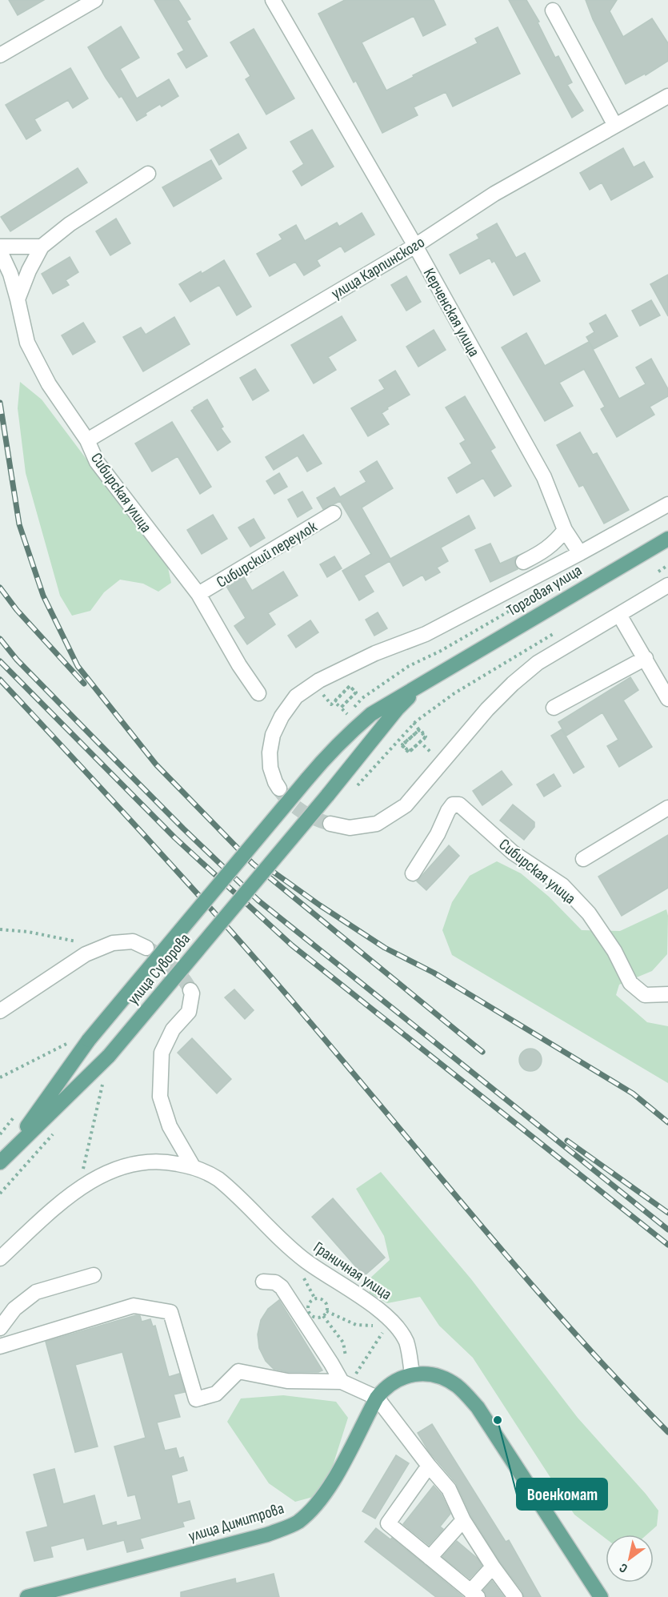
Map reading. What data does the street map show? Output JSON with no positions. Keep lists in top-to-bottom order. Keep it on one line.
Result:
{"streets":{"main road":["Торговая улица","улица Суворова","улица Димитрова"],"street":["улица Карпинского","Керченская улица","Сибирская улица","Сибирский переулок","Граничная улица"]},"crossings":[["улица Карпинского","Керченская улица"],["улица Карпинского","Сибирская улица"],["Сибирская улица","Сибирский переулок"],["Торговая улица","улица Суворова"],["Граничная улица","улица Димитрова"]],"places":["Военкомат"],"north":"bottom left"}
